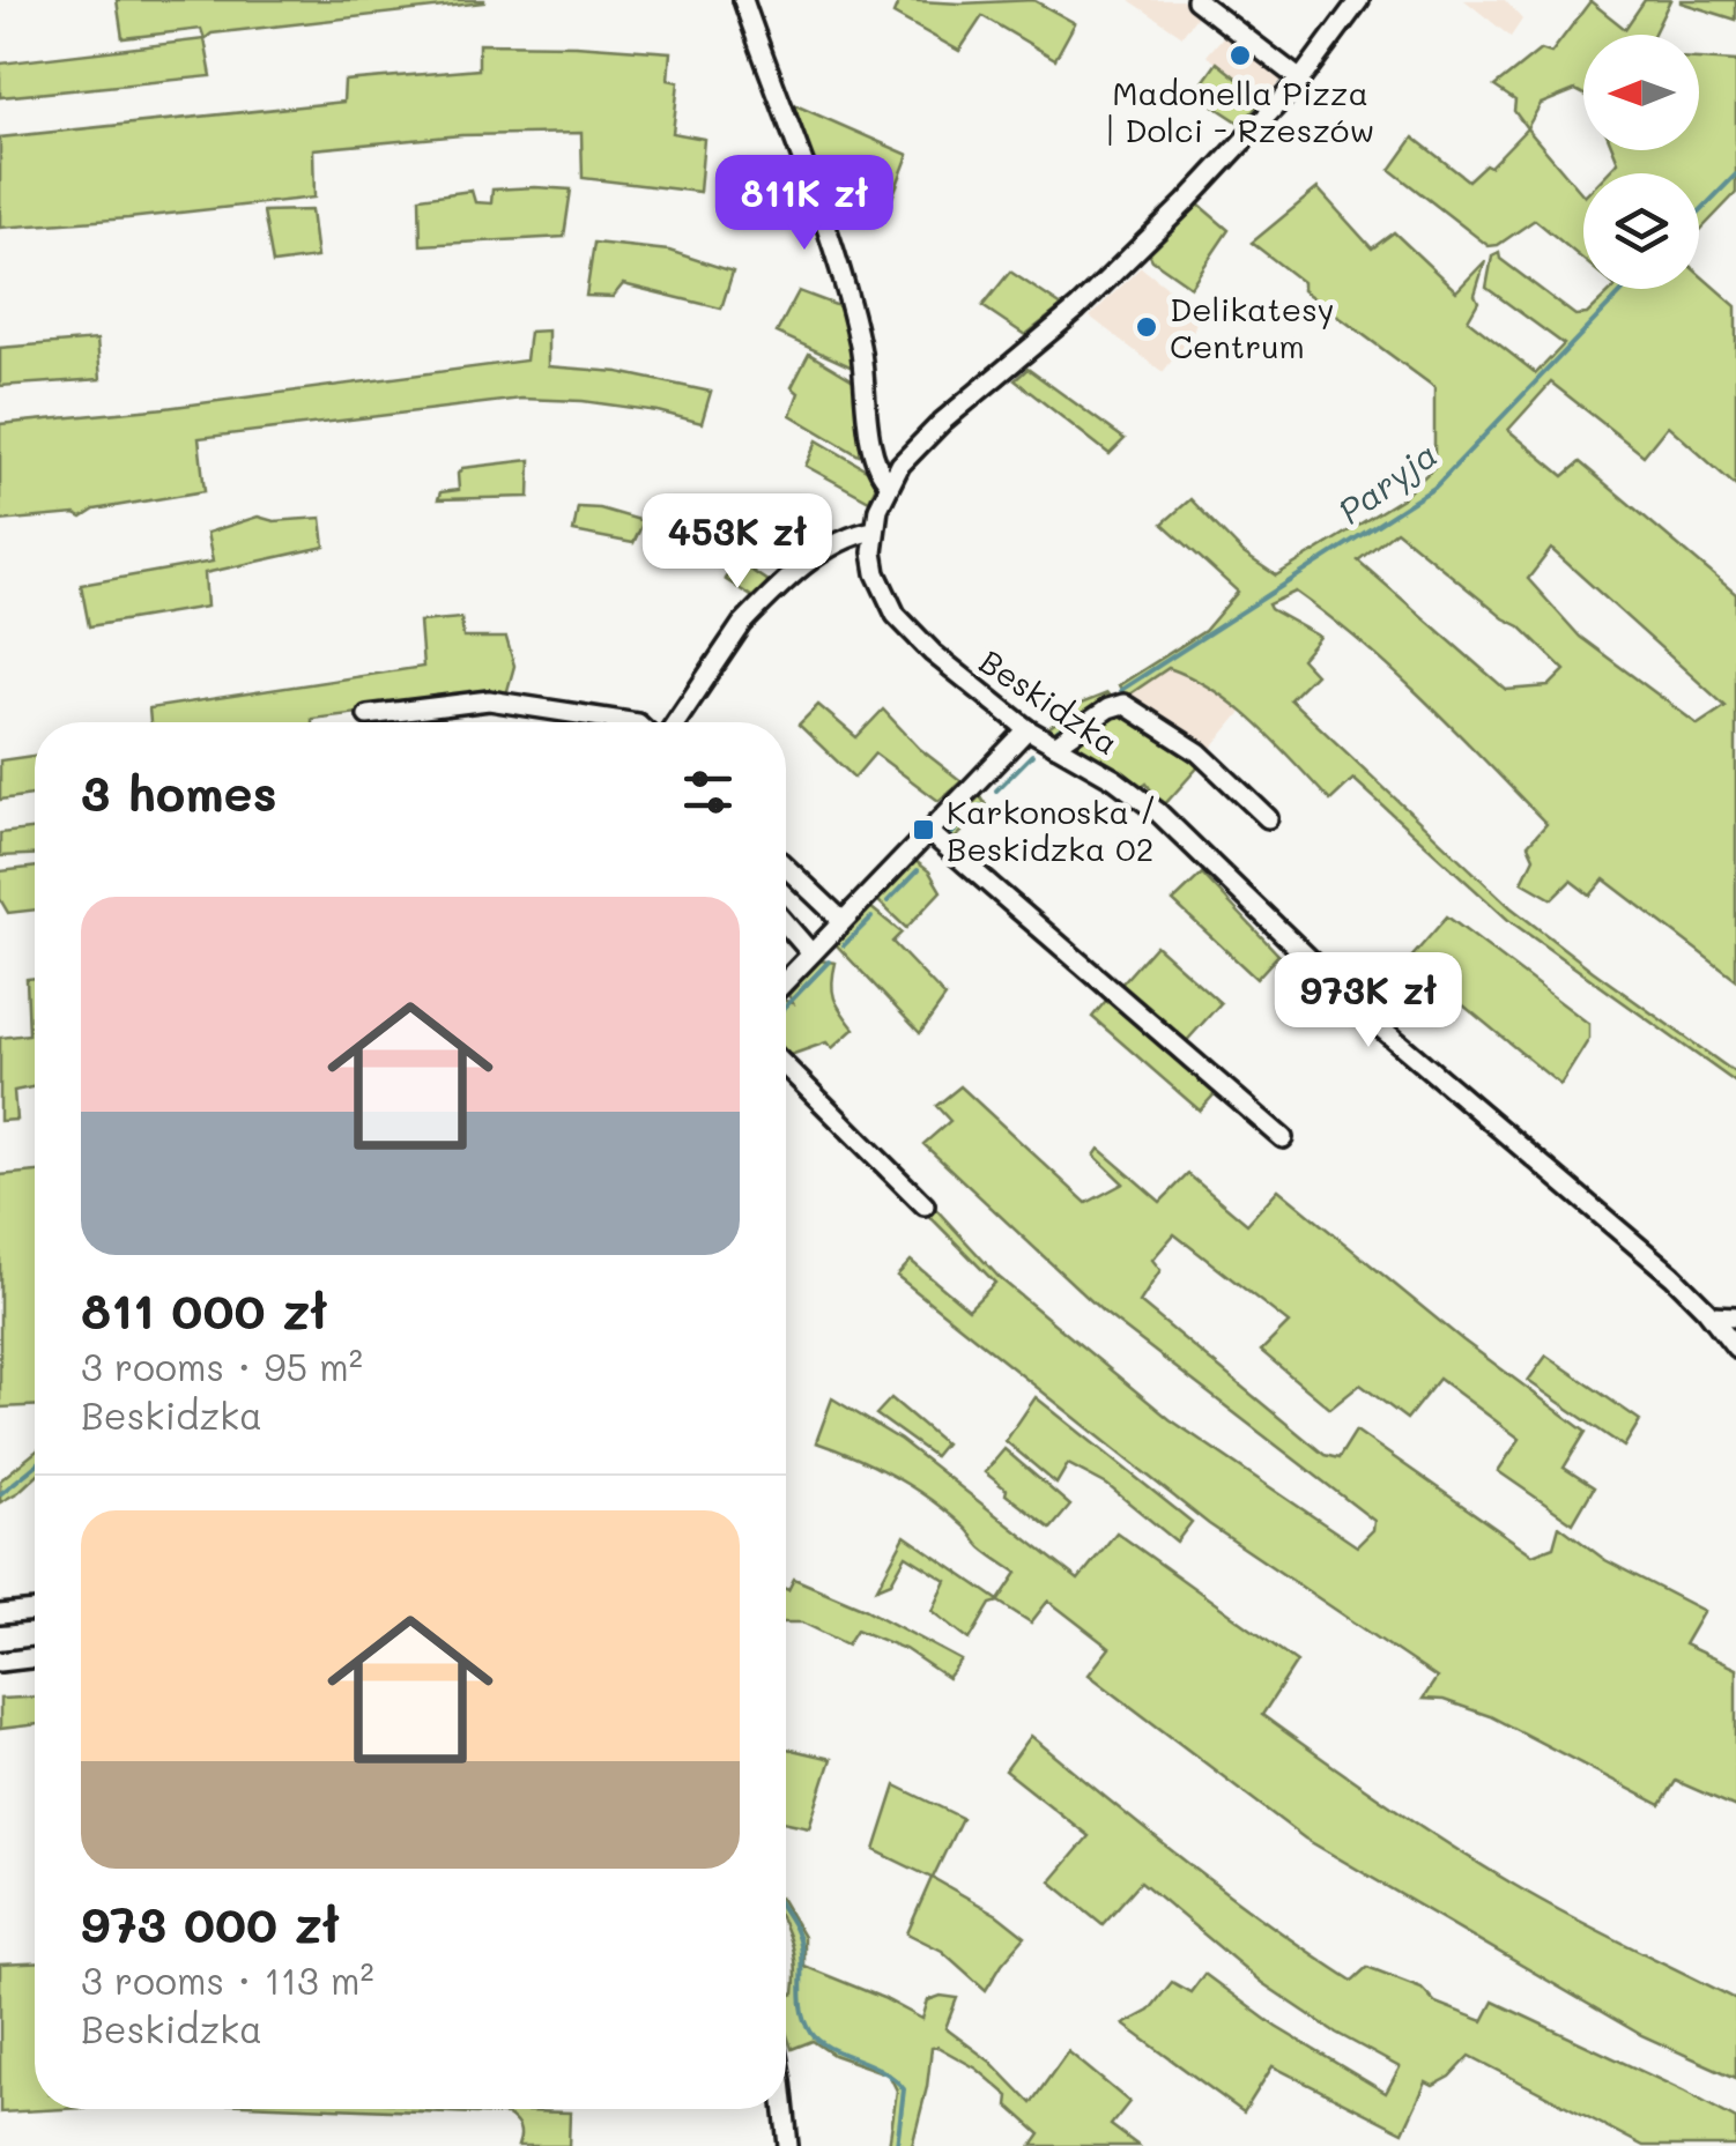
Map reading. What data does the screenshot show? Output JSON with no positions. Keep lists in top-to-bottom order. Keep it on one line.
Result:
{"streets":{"street":["Beskidzka"]},"water":["Paryja"],"places":{"other":["Madonella Pizza | Dolci - Rzeszów","Delikatesy Centrum"],"transit":["Karkonoska / Beskidzka 02"]},"north":"left","page":{"price":["811K zł","453K zł","973K zł"],"heading":"3 homes","list":[{"name":"811 000 zł","note":"3 rooms · 95 m² · Beskidzka"},{"name":"973 000 zł","note":"3 rooms · 113 m² · Beskidzka"}]}}
